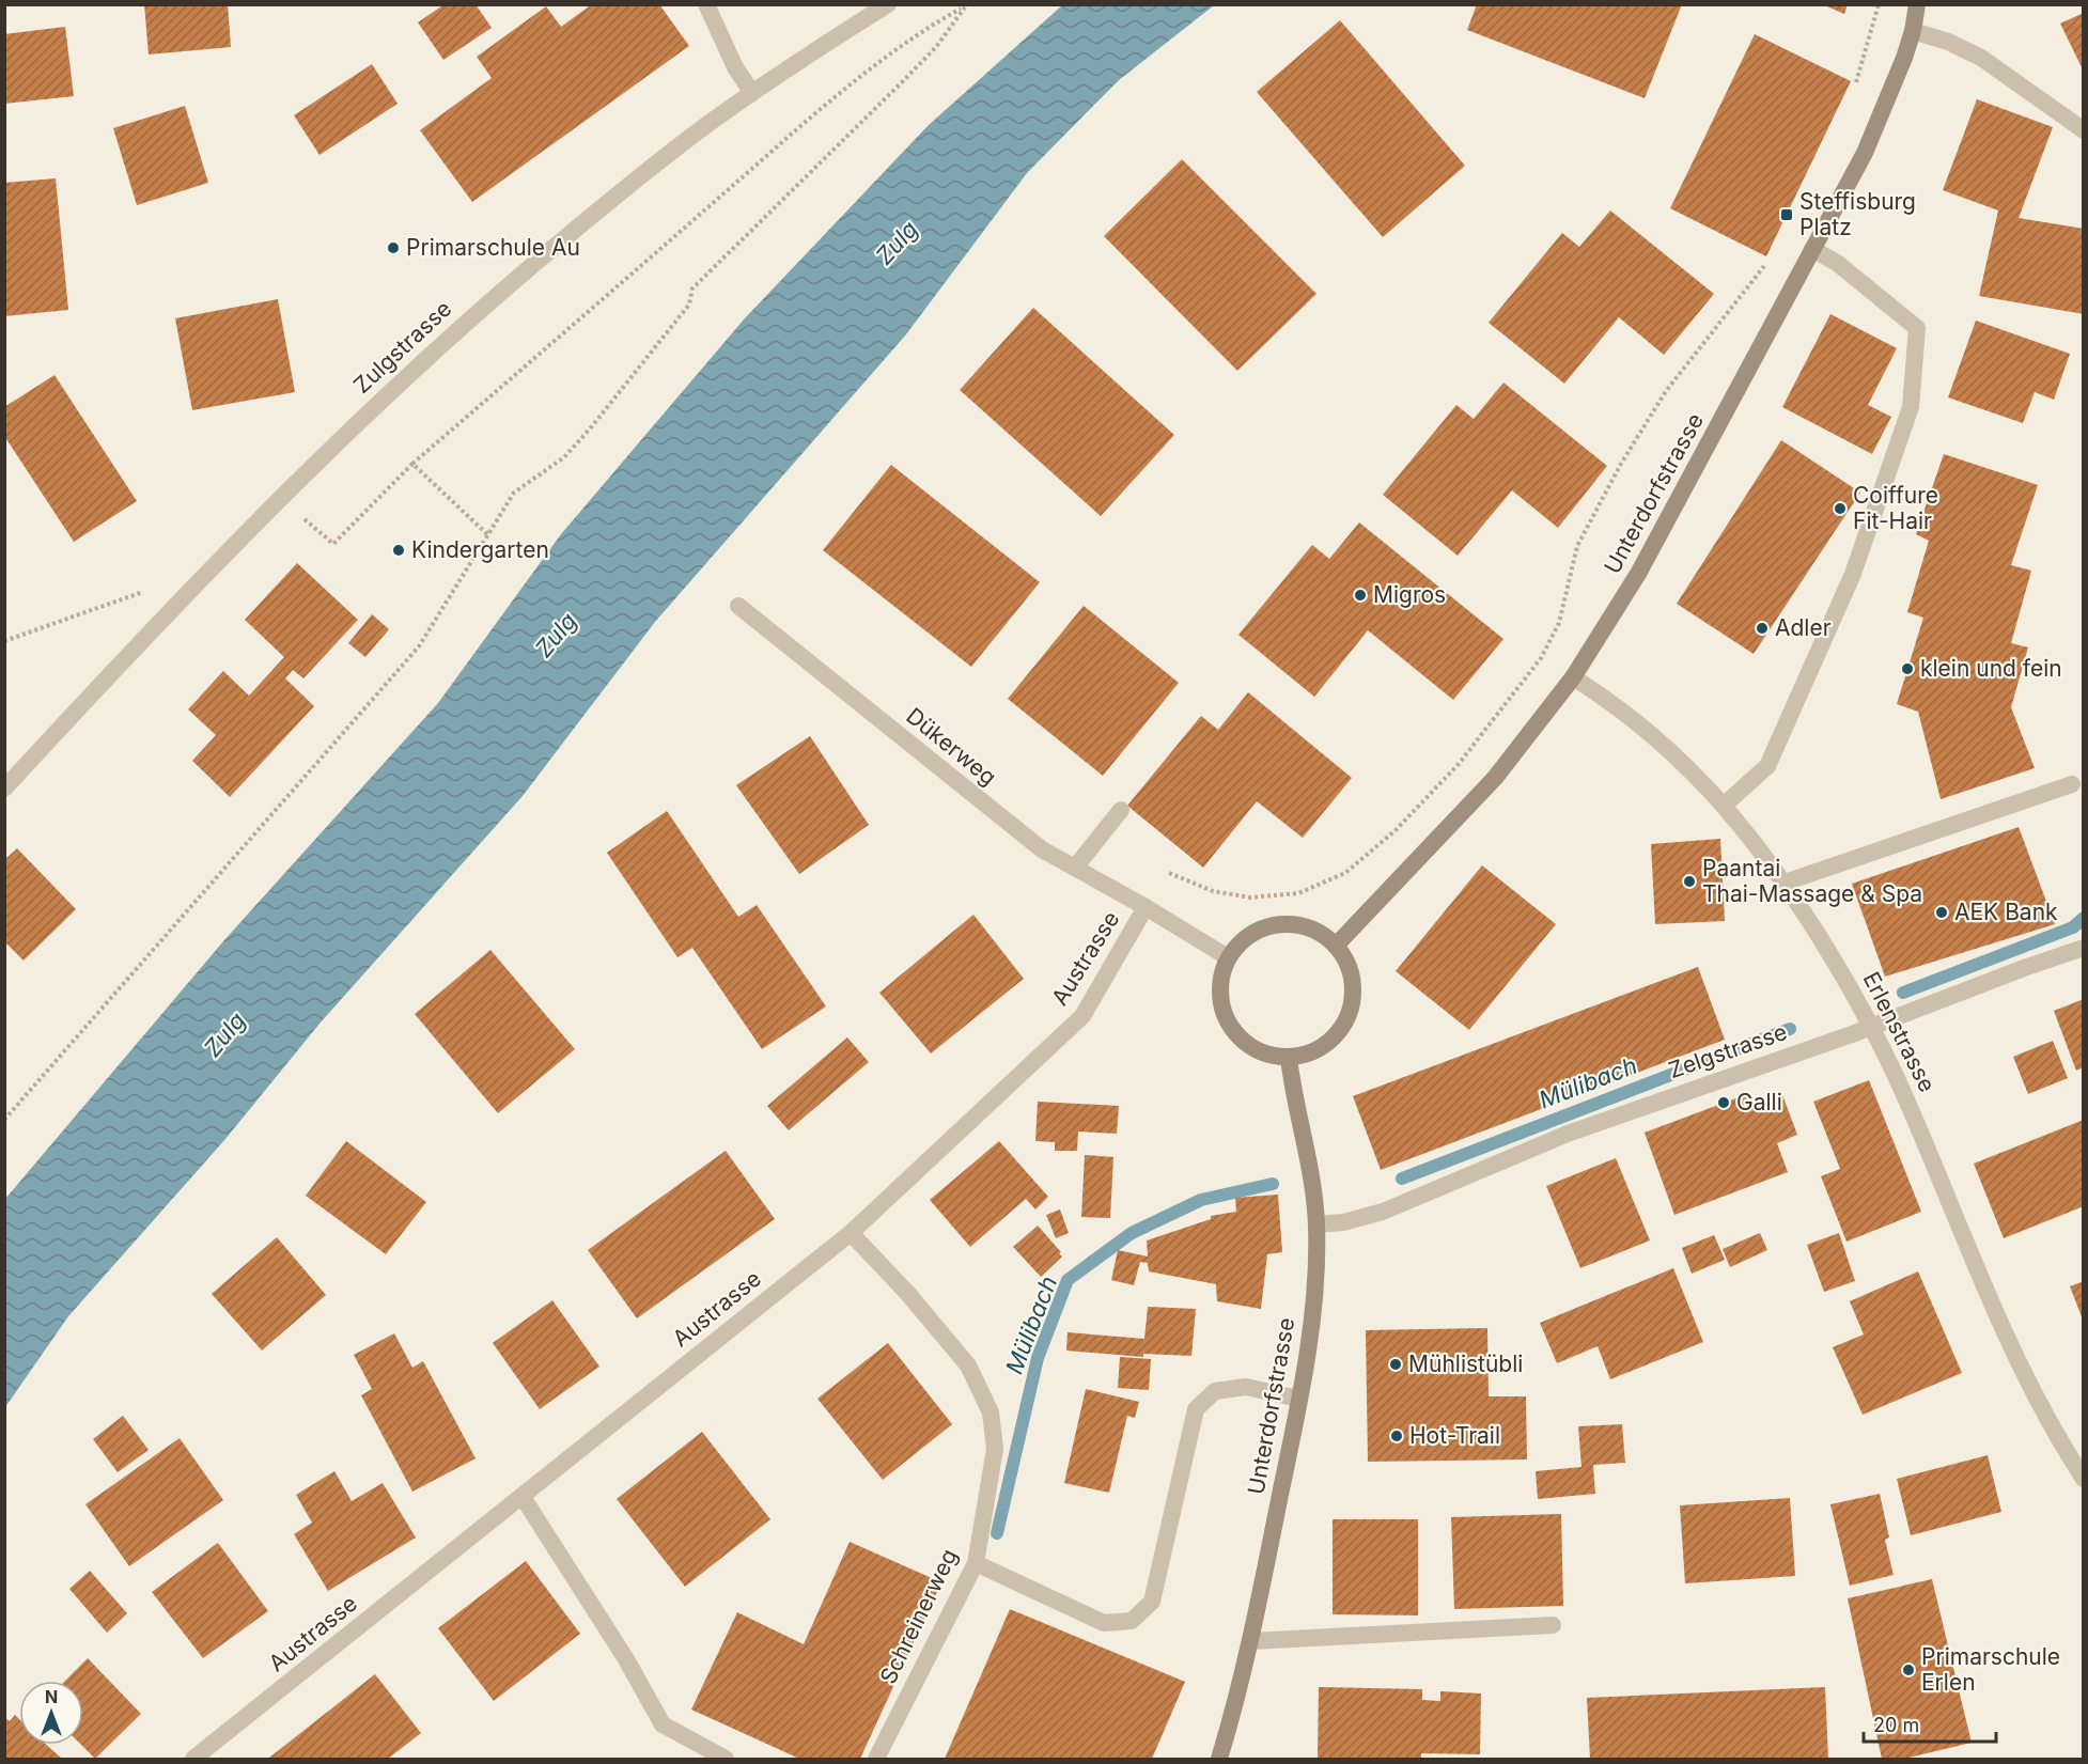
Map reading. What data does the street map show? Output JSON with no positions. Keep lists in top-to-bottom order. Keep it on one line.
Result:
{"streets":{"main road":["Unterdorfstrasse"],"street":["Zulgstrasse","Dükerweg","Austrasse","Erlenstrasse","Zelgstrasse","Schreinerweg"]},"crossings":[["Unterdorfstrasse","Austrasse"],["Unterdorfstrasse","Erlenstrasse"],["Unterdorfstrasse","Zelgstrasse"],["Dükerweg","Austrasse"],["Austrasse","Schreinerweg"],["Erlenstrasse","Zelgstrasse"]],"water":["Zulg","Mülibach"],"places":{"transit":["Steffisburg Platz"],"other":["Primarschule Au","Coiffure Fit-Hair","Kindergarten","Migros","Adler","klein und fein","Paantai Thai-Massage & Spa","AEK Bank","Galli","Mühlistübli","Hot-Trail","Primarschule Erlen"]},"scale_bar":"20 m","north":"top"}
